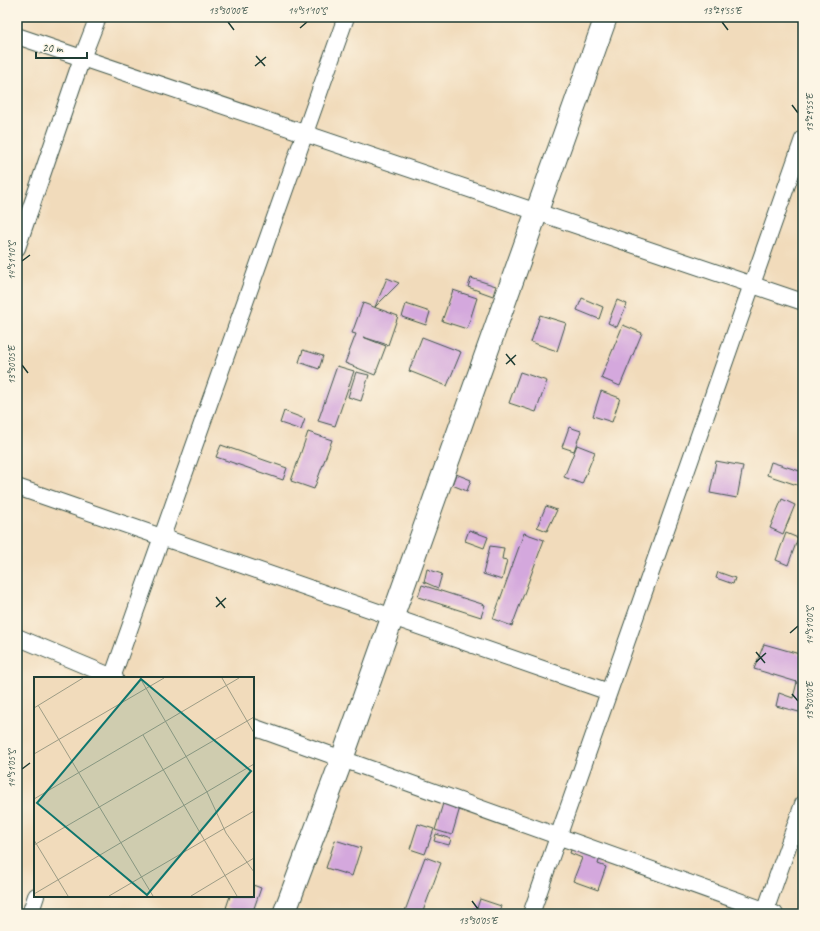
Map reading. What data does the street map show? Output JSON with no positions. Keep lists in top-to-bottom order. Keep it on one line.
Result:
{"scale_bar":"20 m","coordinates":["13°30'00\"E","14°51'10\"S","13°29'55\"E","13°30'05\"E","14°51'00\"S","14°51'05\"S"]}
